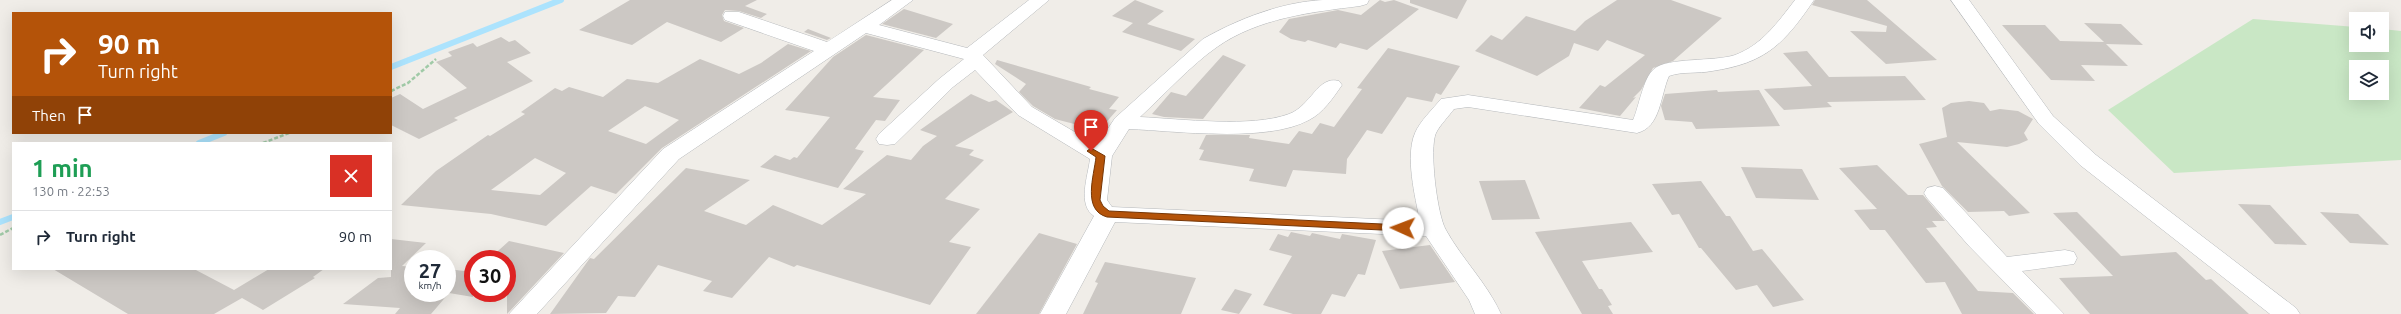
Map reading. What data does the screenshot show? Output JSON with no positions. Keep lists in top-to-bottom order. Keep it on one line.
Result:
{"page":{"turn":["90 m","Turn right"],"then":"Then","heading":["1 min","130 m · 22:53"],"list":[{"name":"Turn right","value":"90 m"}],"speed":"27 km/h","limit":"30"}}
